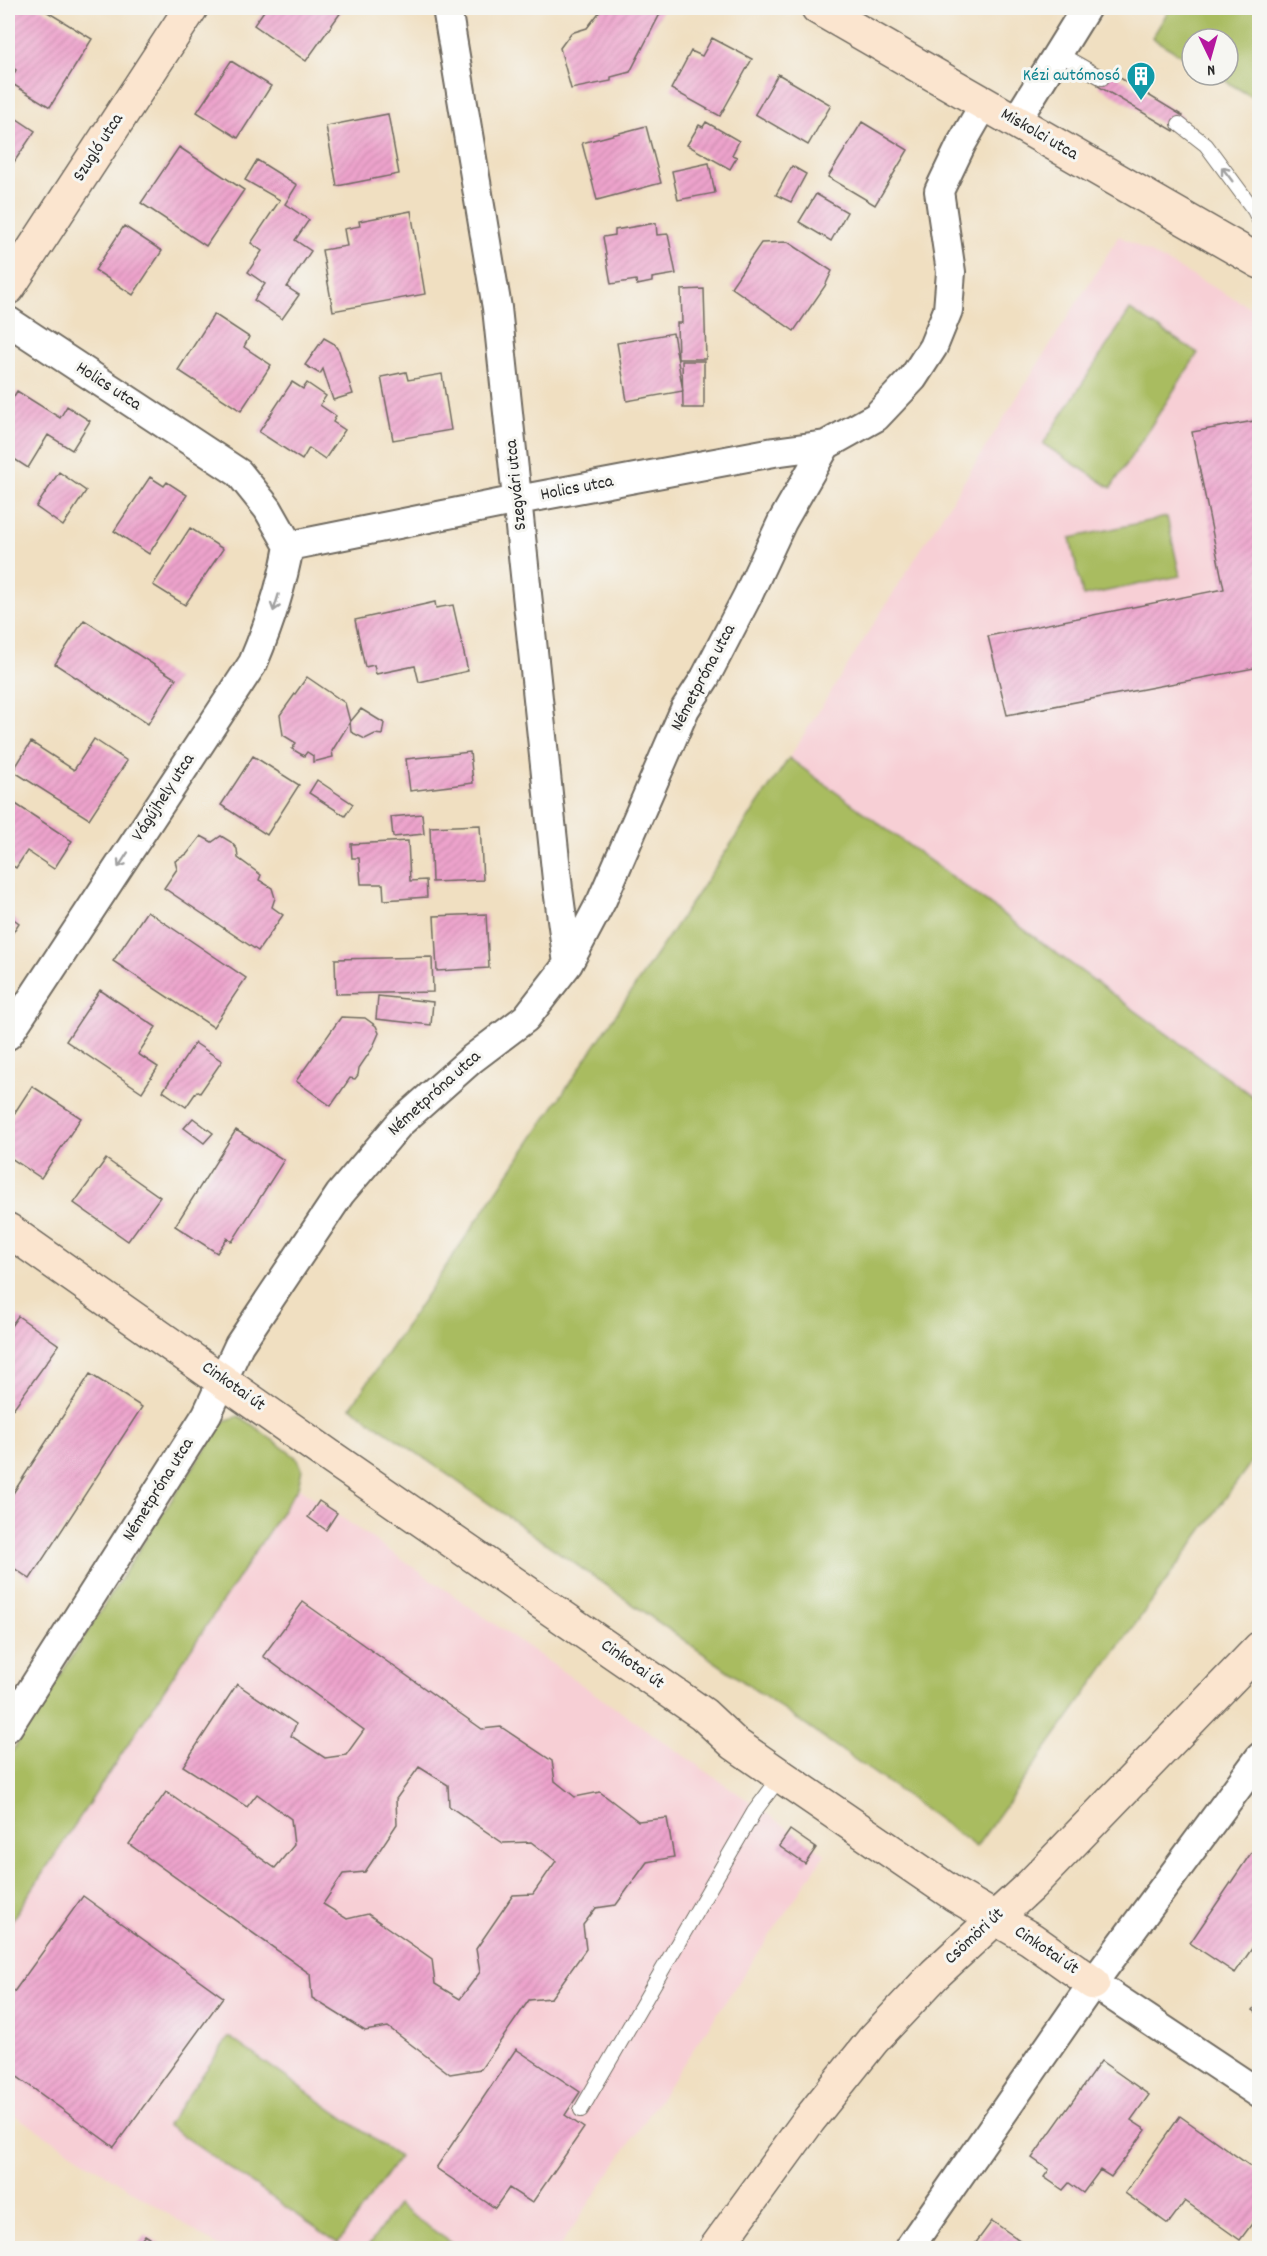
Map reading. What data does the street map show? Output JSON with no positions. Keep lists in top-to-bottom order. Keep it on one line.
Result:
{"streets":{"street":["Miskolci utca","Szugló utca","Holics utca","Szegvári utca","Németpróna utca","Vágújhely utca","Cinkotai út","Csömöri út"]},"crossings":[["Miskolci utca","Holics utca"],["Holics utca","Szegvári utca"],["Holics utca","Németpróna utca"],["Holics utca","Vágújhely utca"],["Szegvári utca","Németpróna utca"],["Németpróna utca","Cinkotai út"],["Cinkotai út","Csömöri út"]],"one_way":["Vágújhely utca"],"places":{"building":["Kézi autómosó"]},"north":"bottom"}
